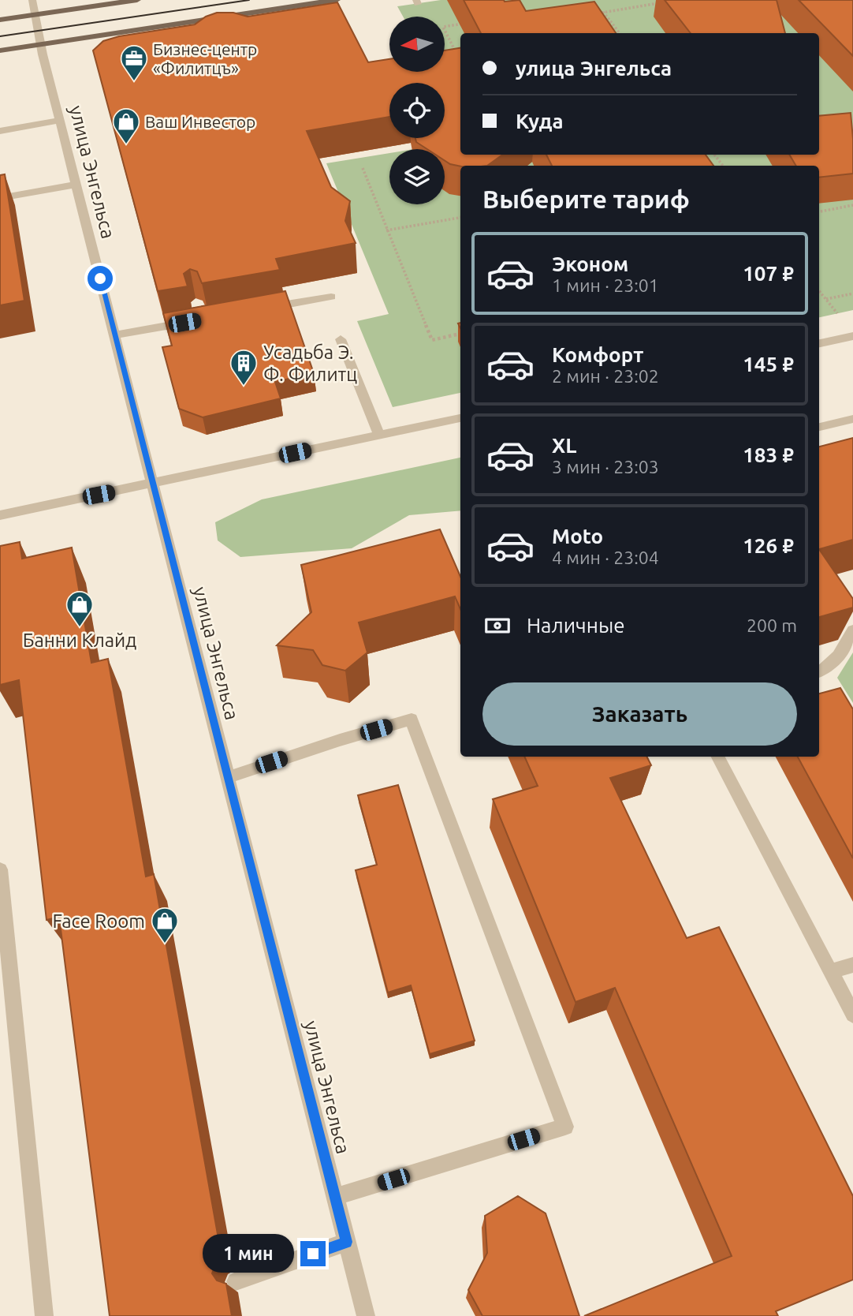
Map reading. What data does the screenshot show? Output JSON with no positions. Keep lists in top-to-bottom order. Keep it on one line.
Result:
{"streets":{"street":["улица Энгельса"]},"places":{"office":["Бизнес-центр «Филитцъ»"],"shop":["Ваш Инвестор","Банни Клайд","Face Room"],"building":["Усадьба Э. Ф. Филитц"]},"north":"left","page":{"banner":["улица Энгельса","Куда"],"heading":"Выберите тариф","list":[{"name":"Эконом","note":"1 мин · 23:01","value":"107 ₽"},{"name":"Комфорт","note":"2 мин · 23:02","value":"145 ₽"},{"name":"XL","note":"3 мин · 23:03","value":"183 ₽"},{"name":"Moto","note":"4 мин · 23:04","value":"126 ₽"}],"pay":["Наличные","200 m"],"buttons":"Заказать","bubble":"1 мин"}}
